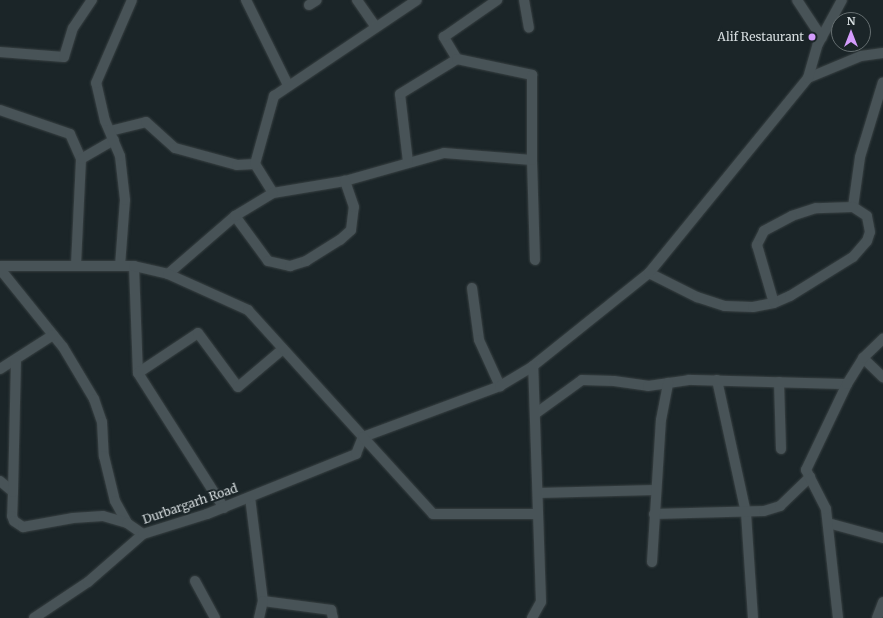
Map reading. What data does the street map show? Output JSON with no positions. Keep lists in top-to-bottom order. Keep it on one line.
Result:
{"streets":{"street":["Durbargarh Road"]},"places":["Alif Restaurant"],"north":"top"}
